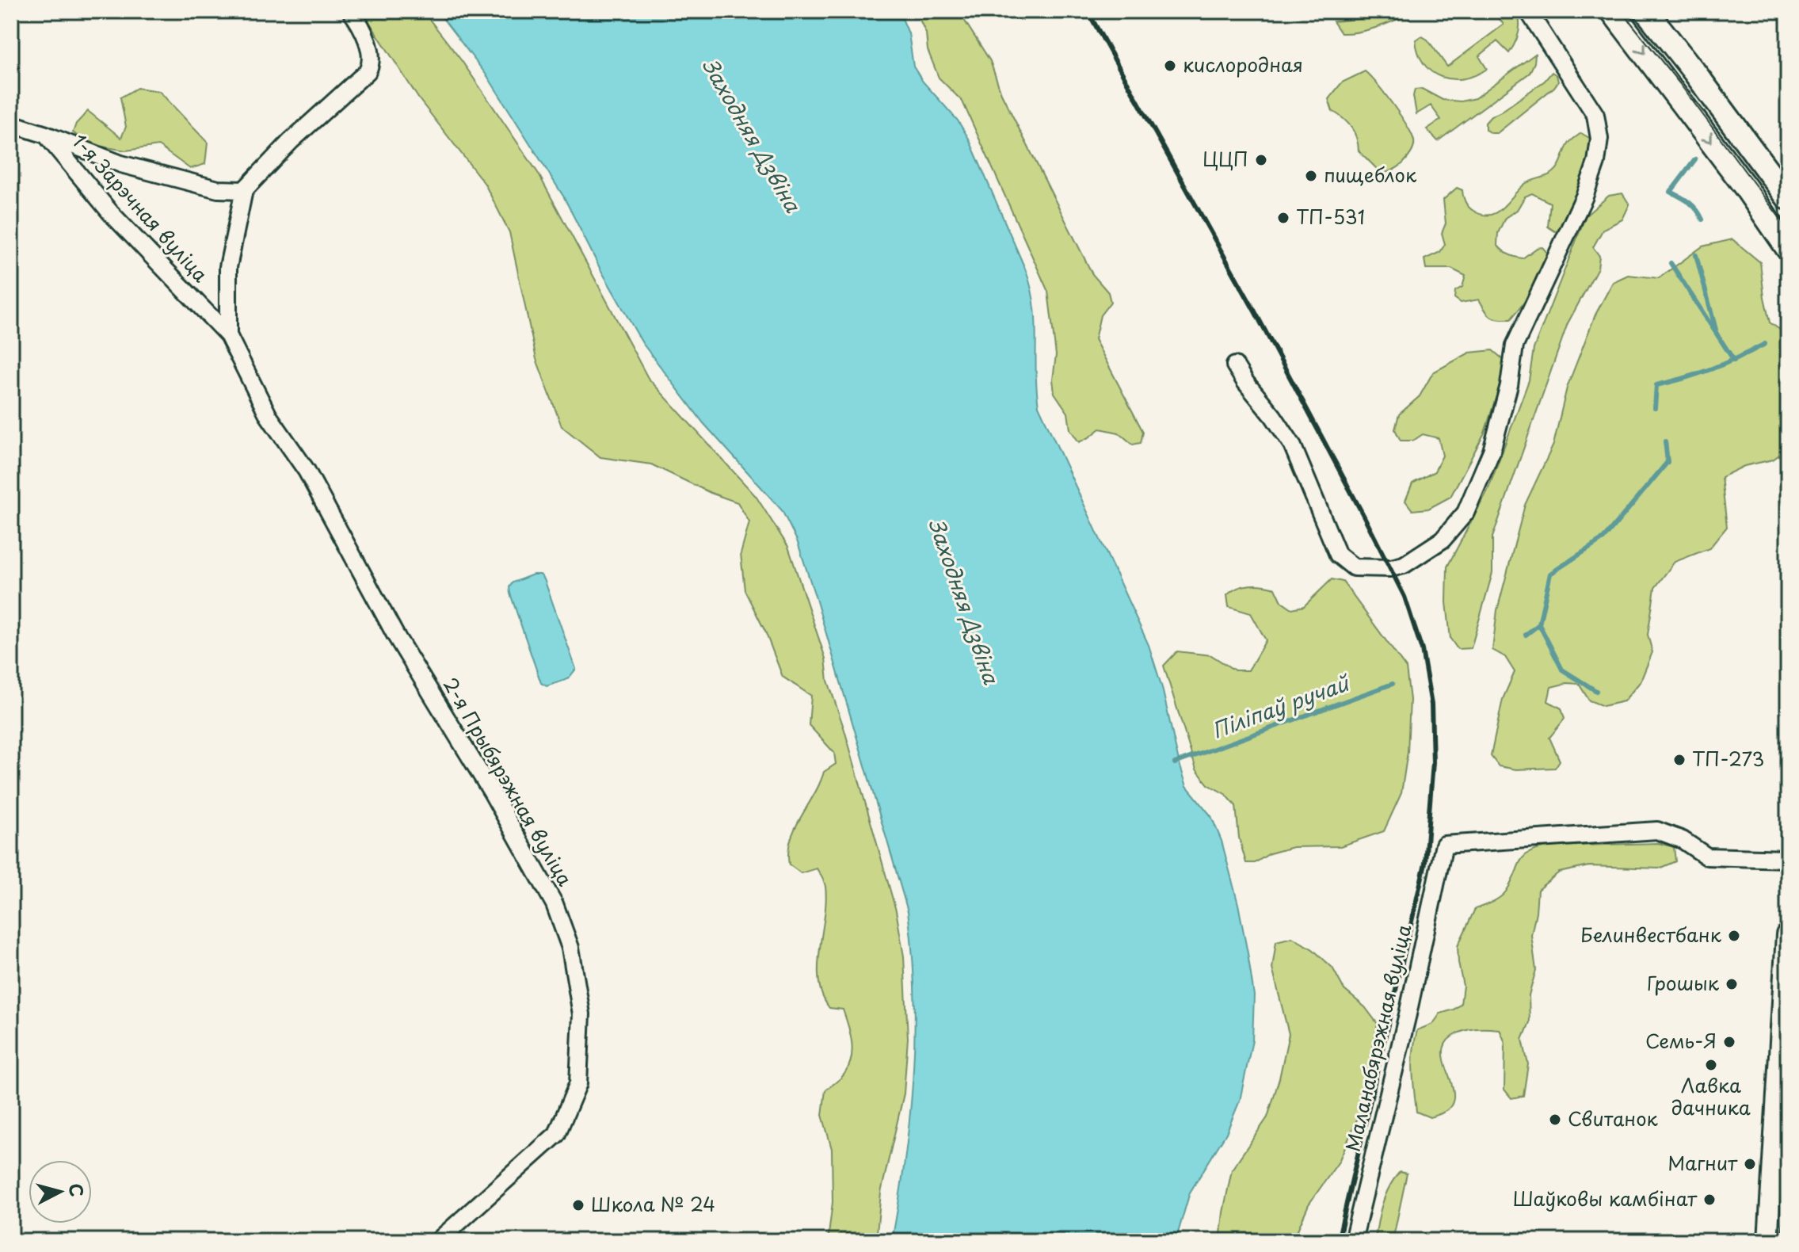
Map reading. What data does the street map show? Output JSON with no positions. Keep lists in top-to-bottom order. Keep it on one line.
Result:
{"streets":{"street":["1-я Зарэчная вуліца","2-я Прыбярэжная вуліца","Маланабярэжная вуліца"]},"crossings":[["1-я Зарэчная вуліца","2-я Прыбярэжная вуліца"]],"water":["Заходняя Дзвіна","Піліпаў ручай"],"places":["кислородная","ЦЦП","пищеблок","ТП-531","ТП-273","Белинвестбанк","Грошык","Семь-Я","Лавка дачника","Свитанок","Магнит","Шаўковы камбінат","Школа № 24"],"north":"right"}
